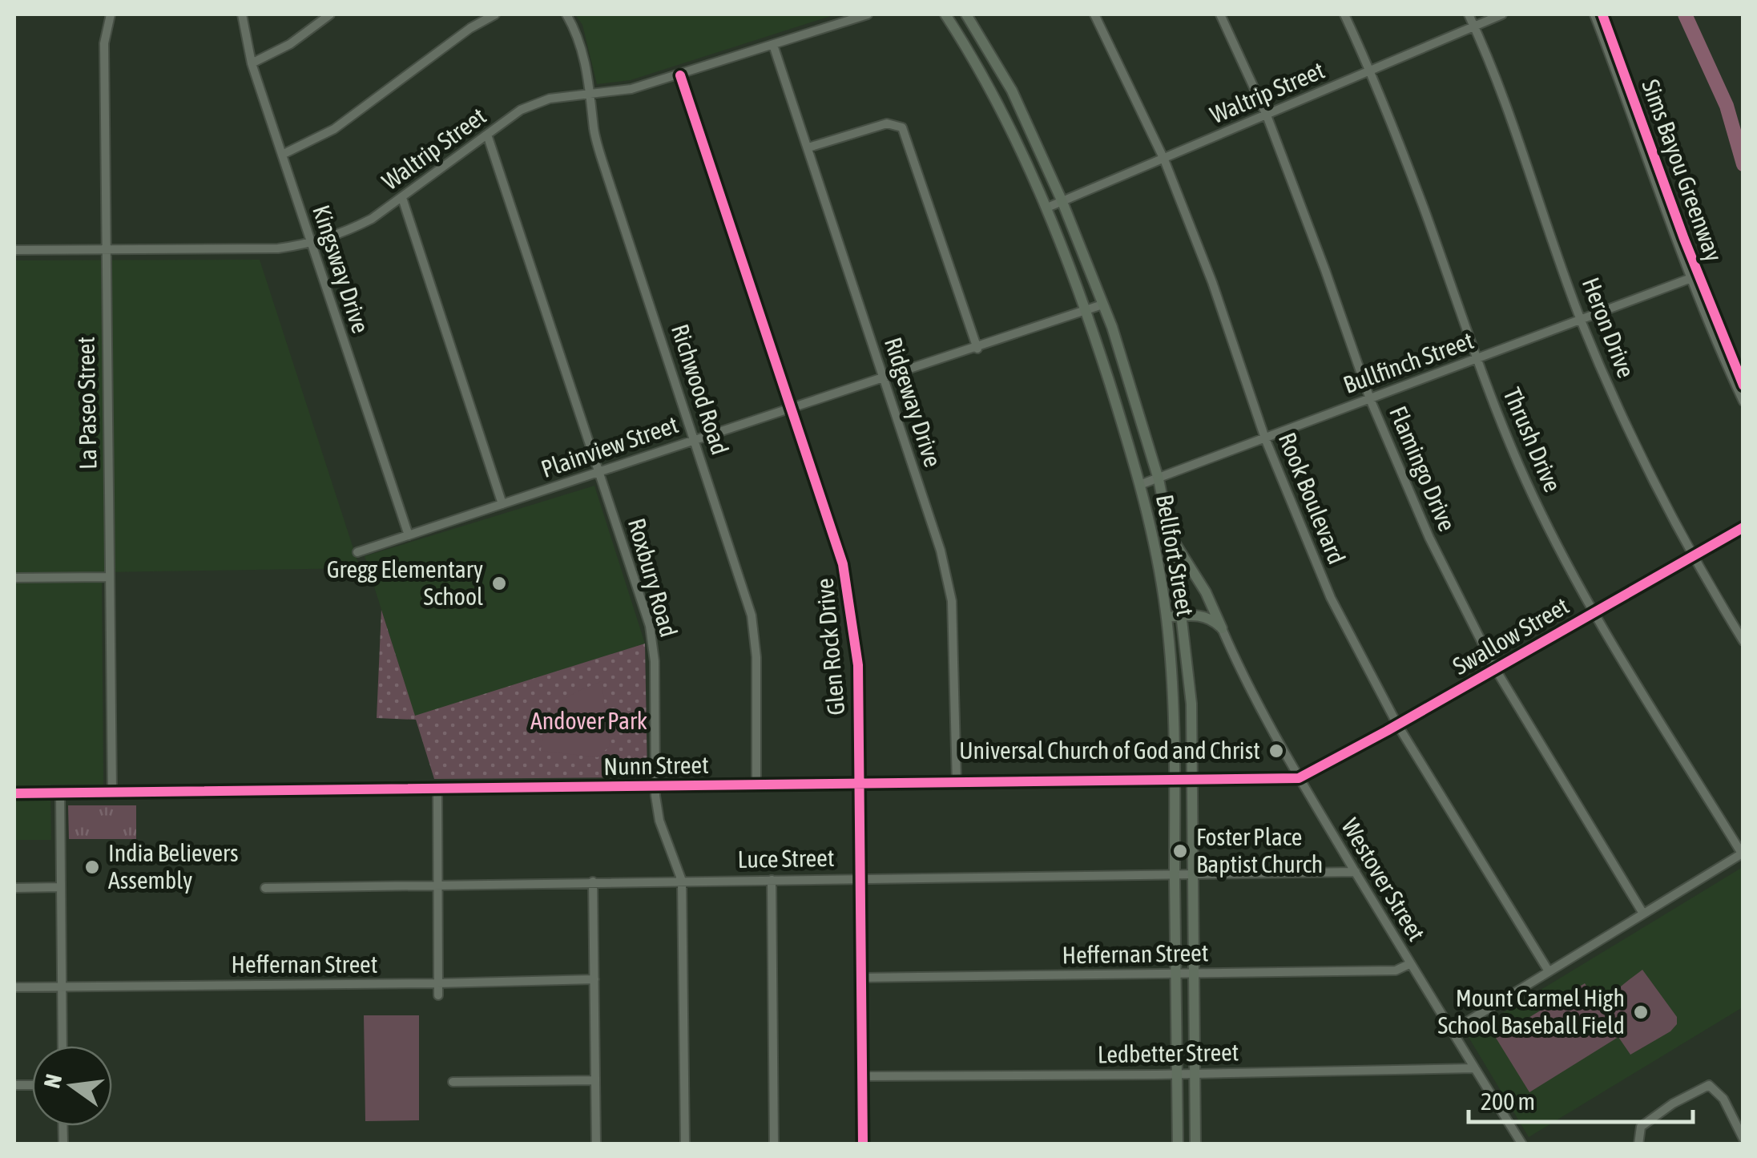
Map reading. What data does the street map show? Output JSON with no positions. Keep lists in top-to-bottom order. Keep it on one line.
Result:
{"streets":{"main road":["Bellfort Street"],"street":["Waltrip Street","Kingsway Drive","Heron Drive","Bullfinch Street","Richwood Road","Ridgeway Drive","La Paseo Street","Thrush Drive","Plainview Street","Flamingo Drive","Rook Boulevard","Roxbury Road","Swallow Street","Glen Rock Drive","Nunn Street","Luce Street","Westover Street","Heffernan Street","Ledbetter Street"],"cycle path":["Sims Bayou Greenway"]},"crossings":[["Waltrip Street","Kingsway Drive"],["Waltrip Street","Heron Drive"],["Waltrip Street","Richwood Road"],["Waltrip Street","Ridgeway Drive"],["Waltrip Street","La Paseo Street"],["Waltrip Street","Thrush Drive"],["Waltrip Street","Flamingo Drive"],["Waltrip Street","Rook Boulevard"],["Waltrip Street","Bellfort Street"],["Waltrip Street","Roxbury Road"],["Waltrip Street","Glen Rock Drive"],["Kingsway Drive","Plainview Street"],["Heron Drive","Bullfinch Street"],["Heron Drive","Swallow Street"],["Bullfinch Street","Thrush Drive"],["Bullfinch Street","Flamingo Drive"],["Bullfinch Street","Rook Boulevard"],["Bullfinch Street","Bellfort Street"],["Richwood Road","Plainview Street"],["Richwood Road","Nunn Street"],["Ridgeway Drive","Plainview Street"],["Ridgeway Drive","Nunn Street"],["La Paseo Street","Nunn Street"],["Thrush Drive","Swallow Street"],["Plainview Street","Bellfort Street"],["Plainview Street","Roxbury Road"],["Plainview Street","Glen Rock Drive"],["Flamingo Drive","Swallow Street"],["Rook Boulevard","Swallow Street"],["Bellfort Street","Nunn Street"],["Bellfort Street","Luce Street"],["Bellfort Street","Heffernan Street"],["Bellfort Street","Ledbetter Street"],["Roxbury Road","Nunn Street"],["Roxbury Road","Luce Street"],["Swallow Street","Nunn Street"],["Swallow Street","Westover Street"],["Glen Rock Drive","Nunn Street"],["Glen Rock Drive","Luce Street"],["Glen Rock Drive","Heffernan Street"],["Glen Rock Drive","Ledbetter Street"],["Nunn Street","Westover Street"],["Luce Street","Westover Street"],["Westover Street","Heffernan Street"],["Westover Street","Ledbetter Street"]],"parks":["Andover Park"],"places":["Gregg Elementary School","Universal Church of God and Christ","Foster Place Baptist Church","India Believers Assembly","Mount Carmel High School Baseball Field"],"scale_bar":"200 m","north":"left"}
